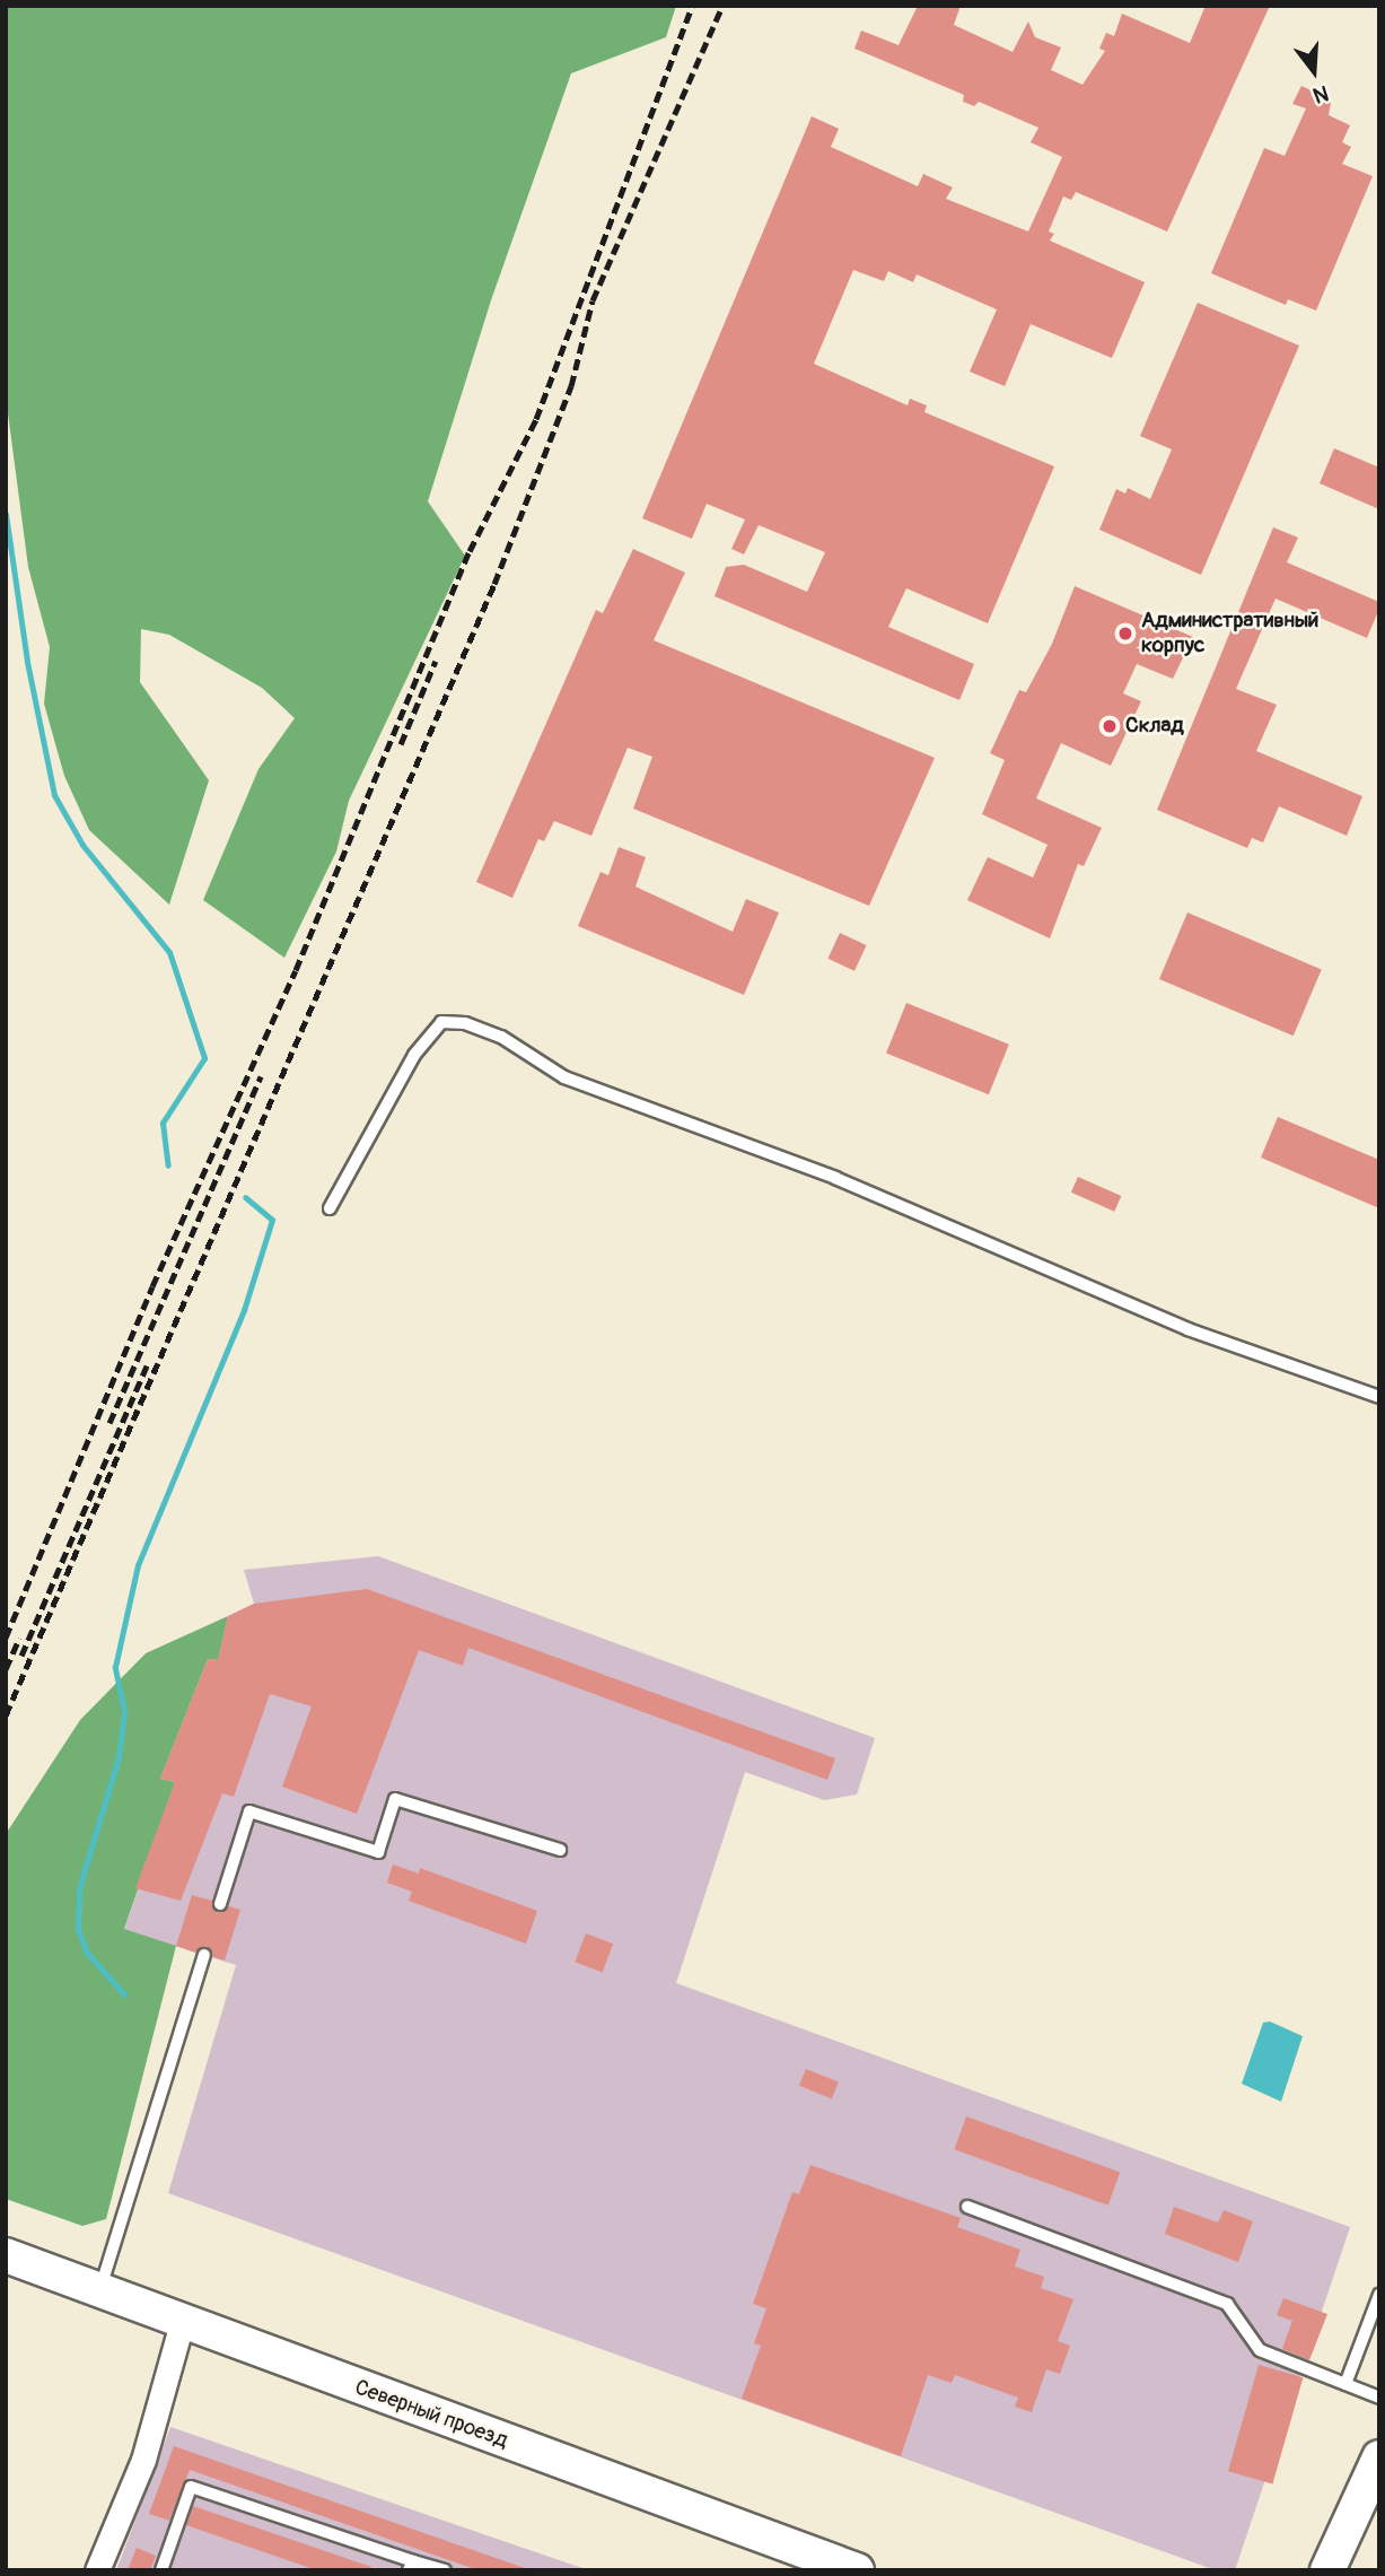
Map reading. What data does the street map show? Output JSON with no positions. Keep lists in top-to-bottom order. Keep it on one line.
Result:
{"streets":{"street":["Северный проезд"]},"places":["Административный корпус","Склад"],"north":"bottom"}
